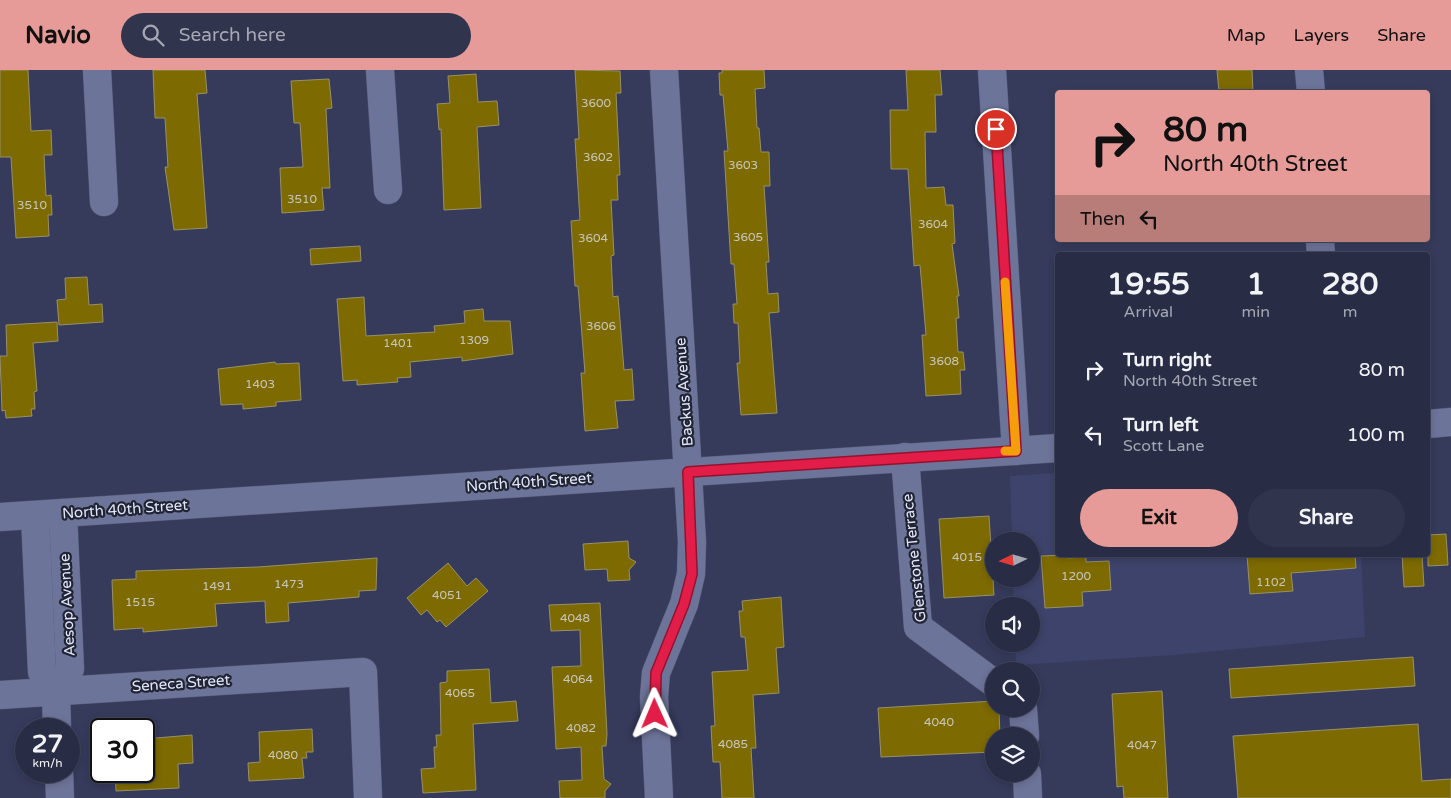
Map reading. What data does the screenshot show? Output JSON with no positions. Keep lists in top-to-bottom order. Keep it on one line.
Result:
{"streets":{"street":["Backus Avenue","North 40th Street","Glenstone Terrace","Aesop Avenue","Seneca Street"]},"crossings":[["Backus Avenue","North 40th Street"],["North 40th Street","Glenstone Terrace"],["North 40th Street","Aesop Avenue"],["Aesop Avenue","Seneca Street"]],"house_numbers":["3600","3602","3603","3510","3510","3604","3605","3604","3606","1309","1401","3608","1403","4015","1200","1102","1473","1491","4051","1515","4048","4064","4065","4040","4082","4085","4047","4080"],"north":"left","page":{"header":"Navio","search":"Search here","nav":["Map","Layers","Share"],"turn":["80 m","North 40th Street"],"then":"Then","eta":["19:55","Arrival","1","min","280","m"],"list":[{"name":"Turn right","note":"North 40th Street","value":"80 m"},{"name":"Turn left","note":"Scott Lane","value":"100 m"}],"buttons":["Exit","Share"],"speed":"27 km/h","limit":"30"}}
